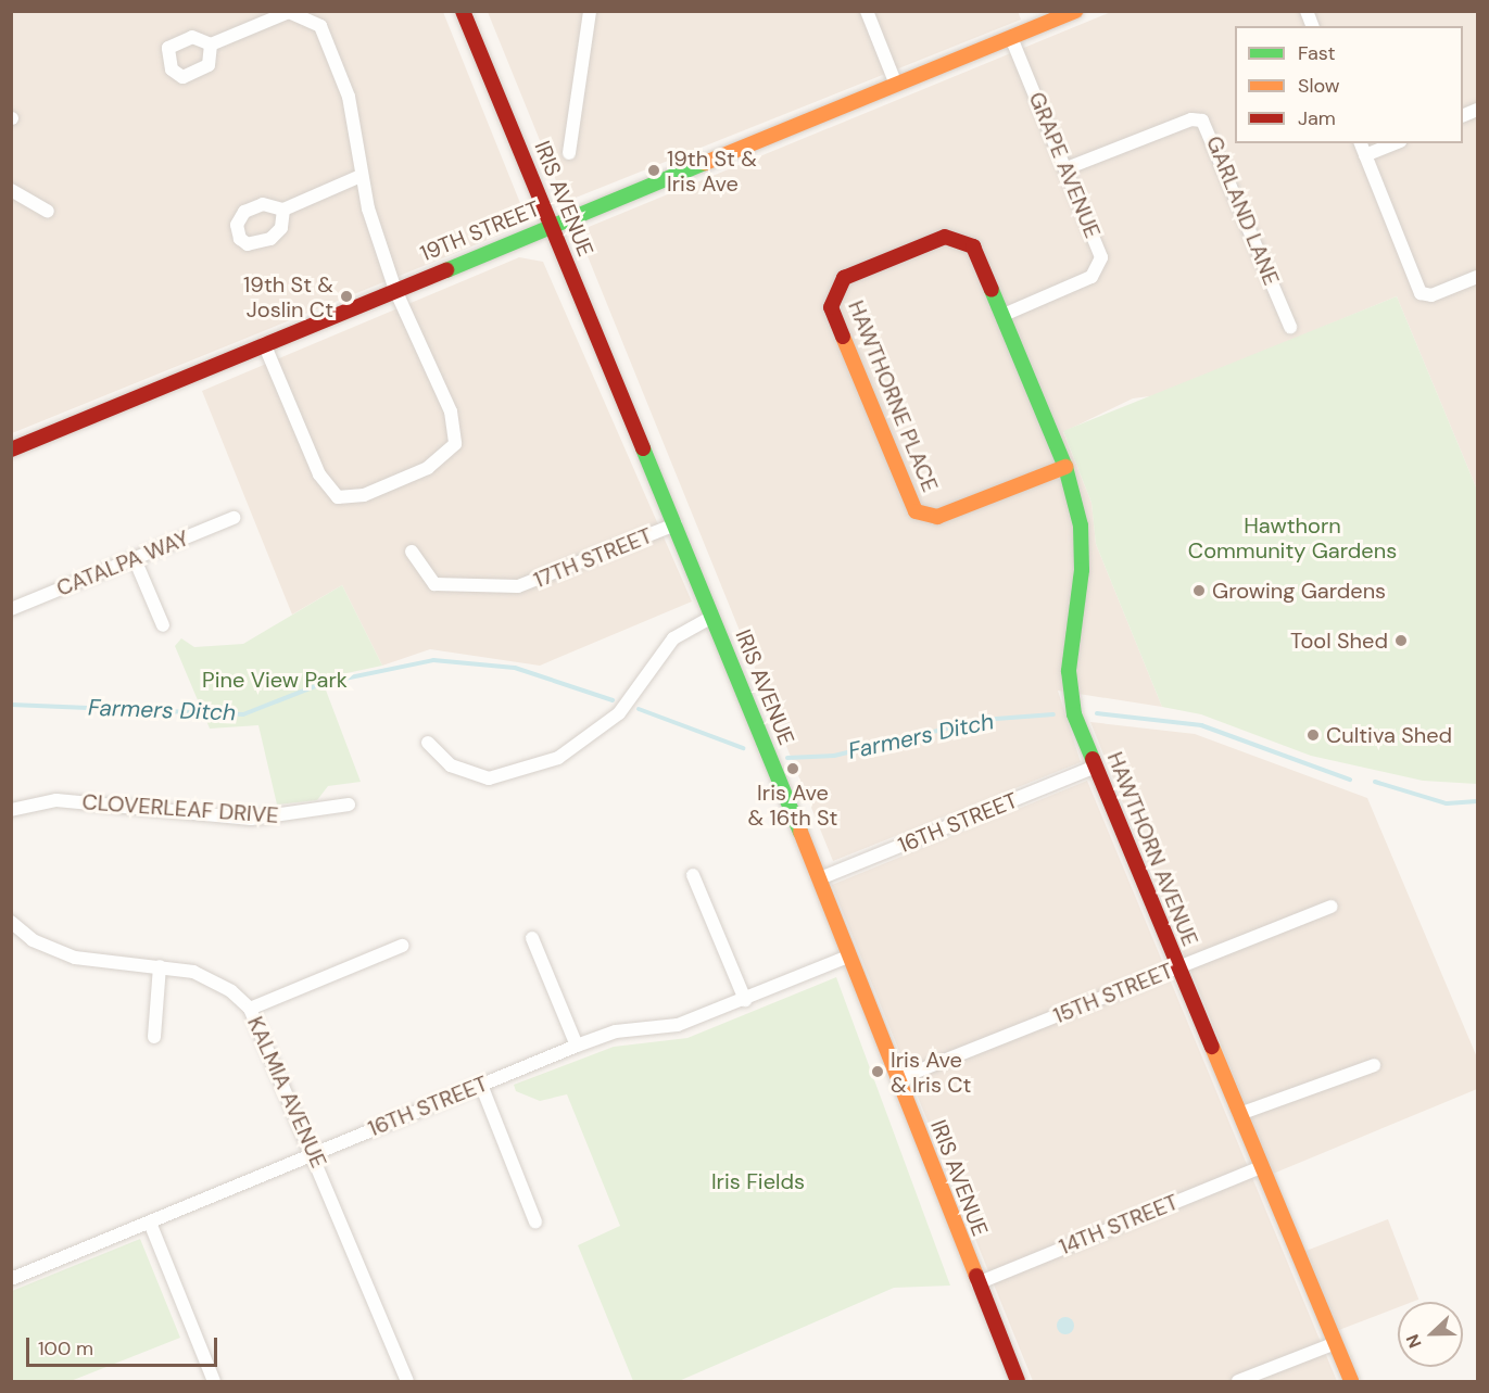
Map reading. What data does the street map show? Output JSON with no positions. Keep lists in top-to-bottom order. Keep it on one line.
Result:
{"streets":{"street":["GRAPE AVENUE","IRIS AVENUE","GARLAND LANE","19TH STREET","HAWTHORNE PLACE","17TH STREET","CATALPA WAY","CLOVERLEAF DRIVE","16TH STREET","HAWTHORN AVENUE","15TH STREET","KALMIA AVENUE","14TH STREET"]},"crossings":[["GRAPE AVENUE","GARLAND LANE"],["GRAPE AVENUE","19TH STREET"],["GRAPE AVENUE","HAWTHORNE PLACE"],["GRAPE AVENUE","HAWTHORN AVENUE"],["IRIS AVENUE","19TH STREET"],["IRIS AVENUE","17TH STREET"],["IRIS AVENUE","16TH STREET"],["IRIS AVENUE","15TH STREET"],["IRIS AVENUE","14TH STREET"],["HAWTHORNE PLACE","HAWTHORN AVENUE"],["16TH STREET","HAWTHORN AVENUE"],["16TH STREET","KALMIA AVENUE"],["HAWTHORN AVENUE","15TH STREET"],["HAWTHORN AVENUE","14TH STREET"]],"water":["Farmers Ditch"],"parks":["Hawthorn Community Gardens","Pine View Park","Iris Fields"],"places":["19th St & Iris Ave","19th St & Joslin Ct","Growing Gardens","Tool Shed","Cultiva Shed","Iris Ave & 16th St","Iris Ave & Iris Ct"],"legend":["Fast","Slow","Jam"],"scale_bar":"100 m","north":"left"}
